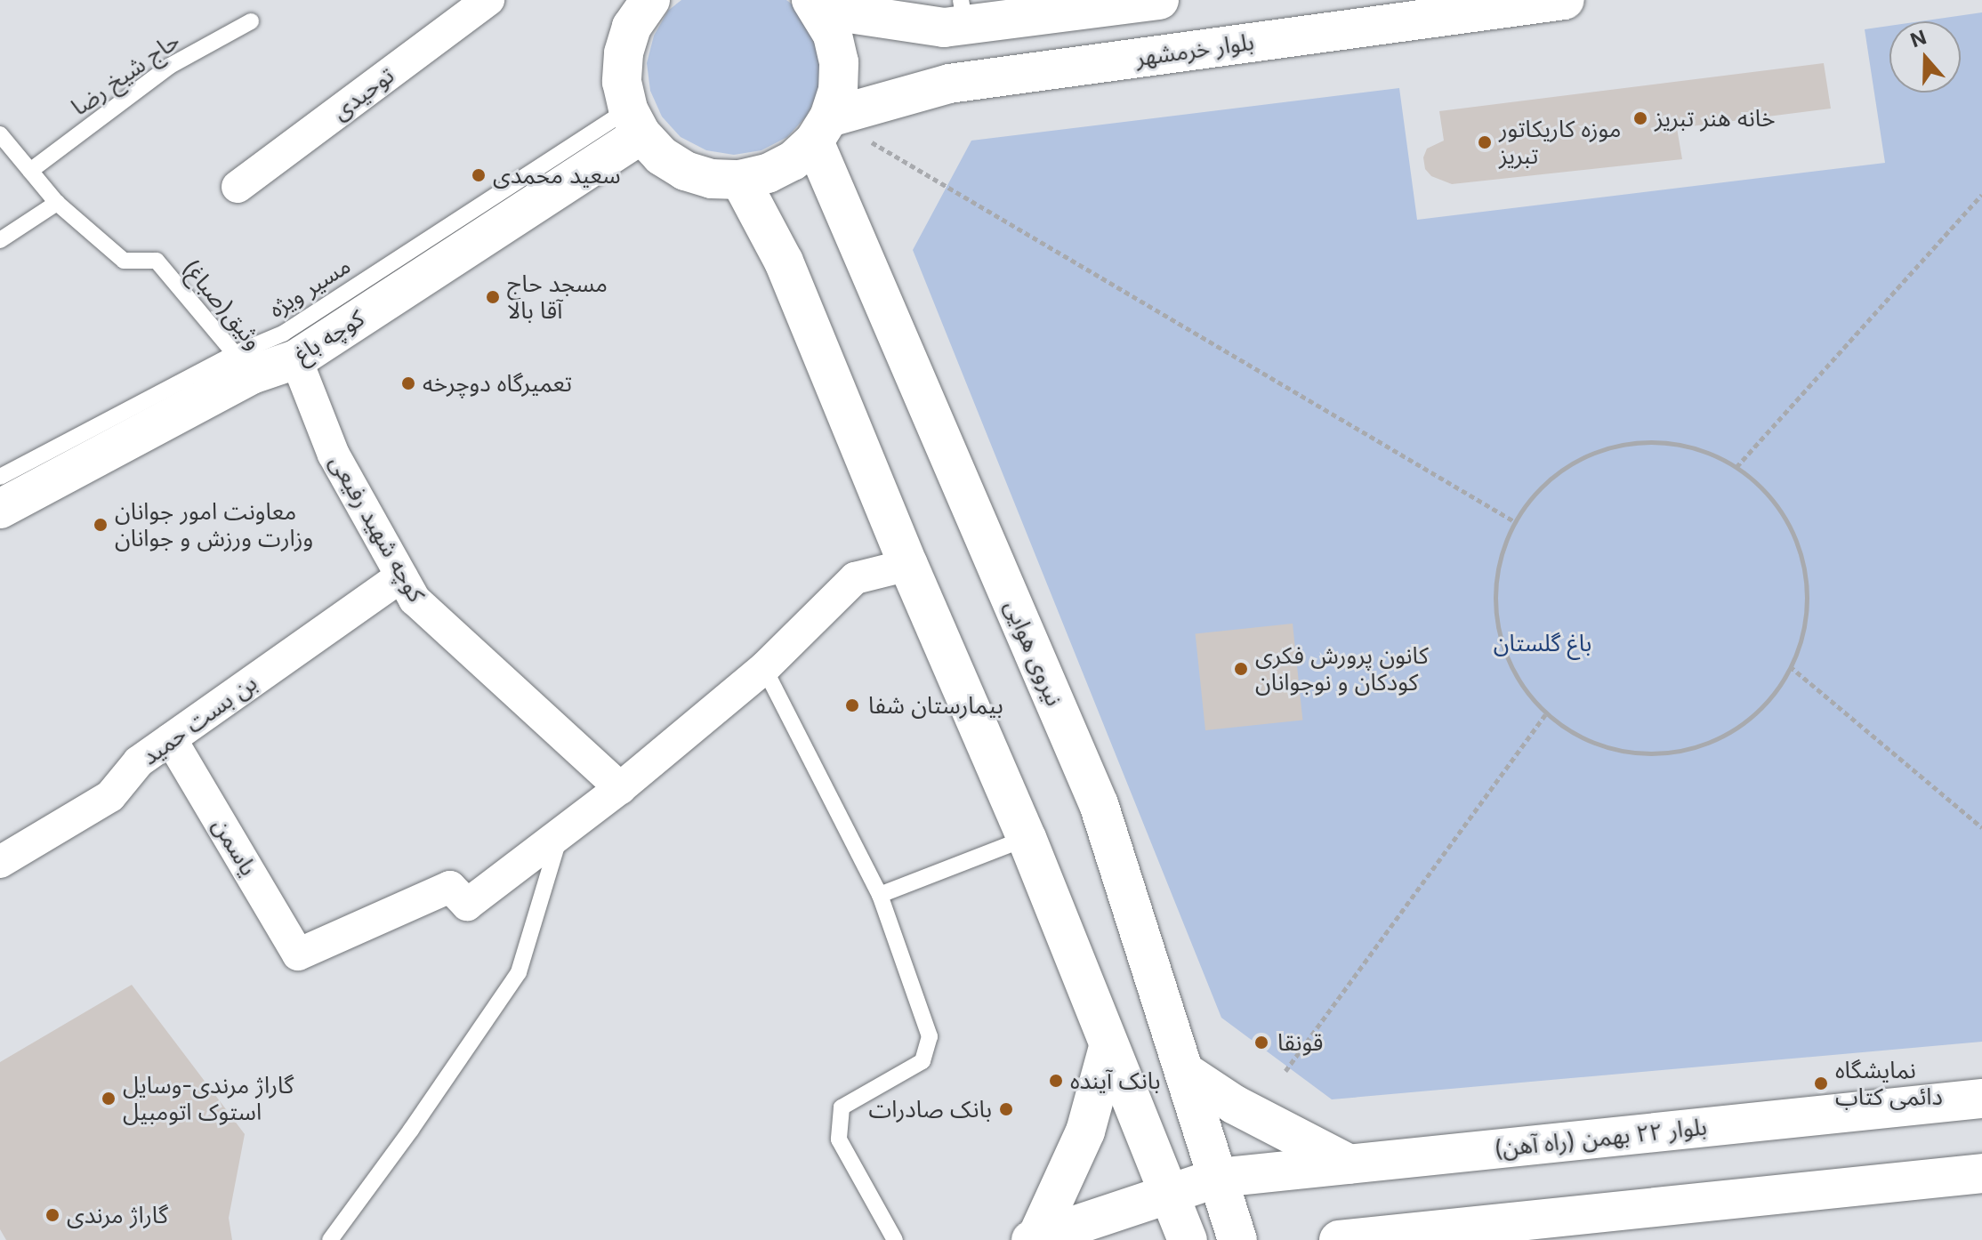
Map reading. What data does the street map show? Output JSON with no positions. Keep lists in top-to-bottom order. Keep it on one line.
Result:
{"streets":{"main road":["بلوار خرمشهر","کوچه باغ","نیروی هوایی","بلوار ۲۲ بهمن (راه آهن)"],"street":["توحیدی","کوچه شهید رفیعی","بن بست حمید","یاسمن"],"lane":["حاج شیخ رضا","مسیر ویژه","وثیق(صباغ)"]},"crossings":[["بلوار خرمشهر","نیروی هوایی"],["حاج شیخ رضا","وثیق(صباغ)"],["مسیر ویژه","وثیق(صباغ)"],["مسیر ویژه","کوچه باغ"],["وثیق(صباغ)","کوچه باغ"],["کوچه باغ","کوچه شهید رفیعی"],["کوچه شهید رفیعی","بن بست حمید"],["نیروی هوایی","بلوار ۲۲ بهمن (راه آهن)"],["بن بست حمید","یاسمن"]],"parks":["باغ گلستان"],"places":["خانه هنر تبریز","موزه کاریکاتور تبریز","سعید محمدی","مسجد حاج آقا بالا","تعمیرگاه دوچرخه","معاونت امور جوانان وزارت ورزش و جوانان","کانون پرورش فکری کودکان و نوجوانان","بیمارستان شفا","قونقا","بانک آینده","نمایشگاه دائمی کتاب","گاراژ مرندی-وسایل استوک اتومبیل","بانک صادرات","گاراژ مرندی"],"north":"top"}
